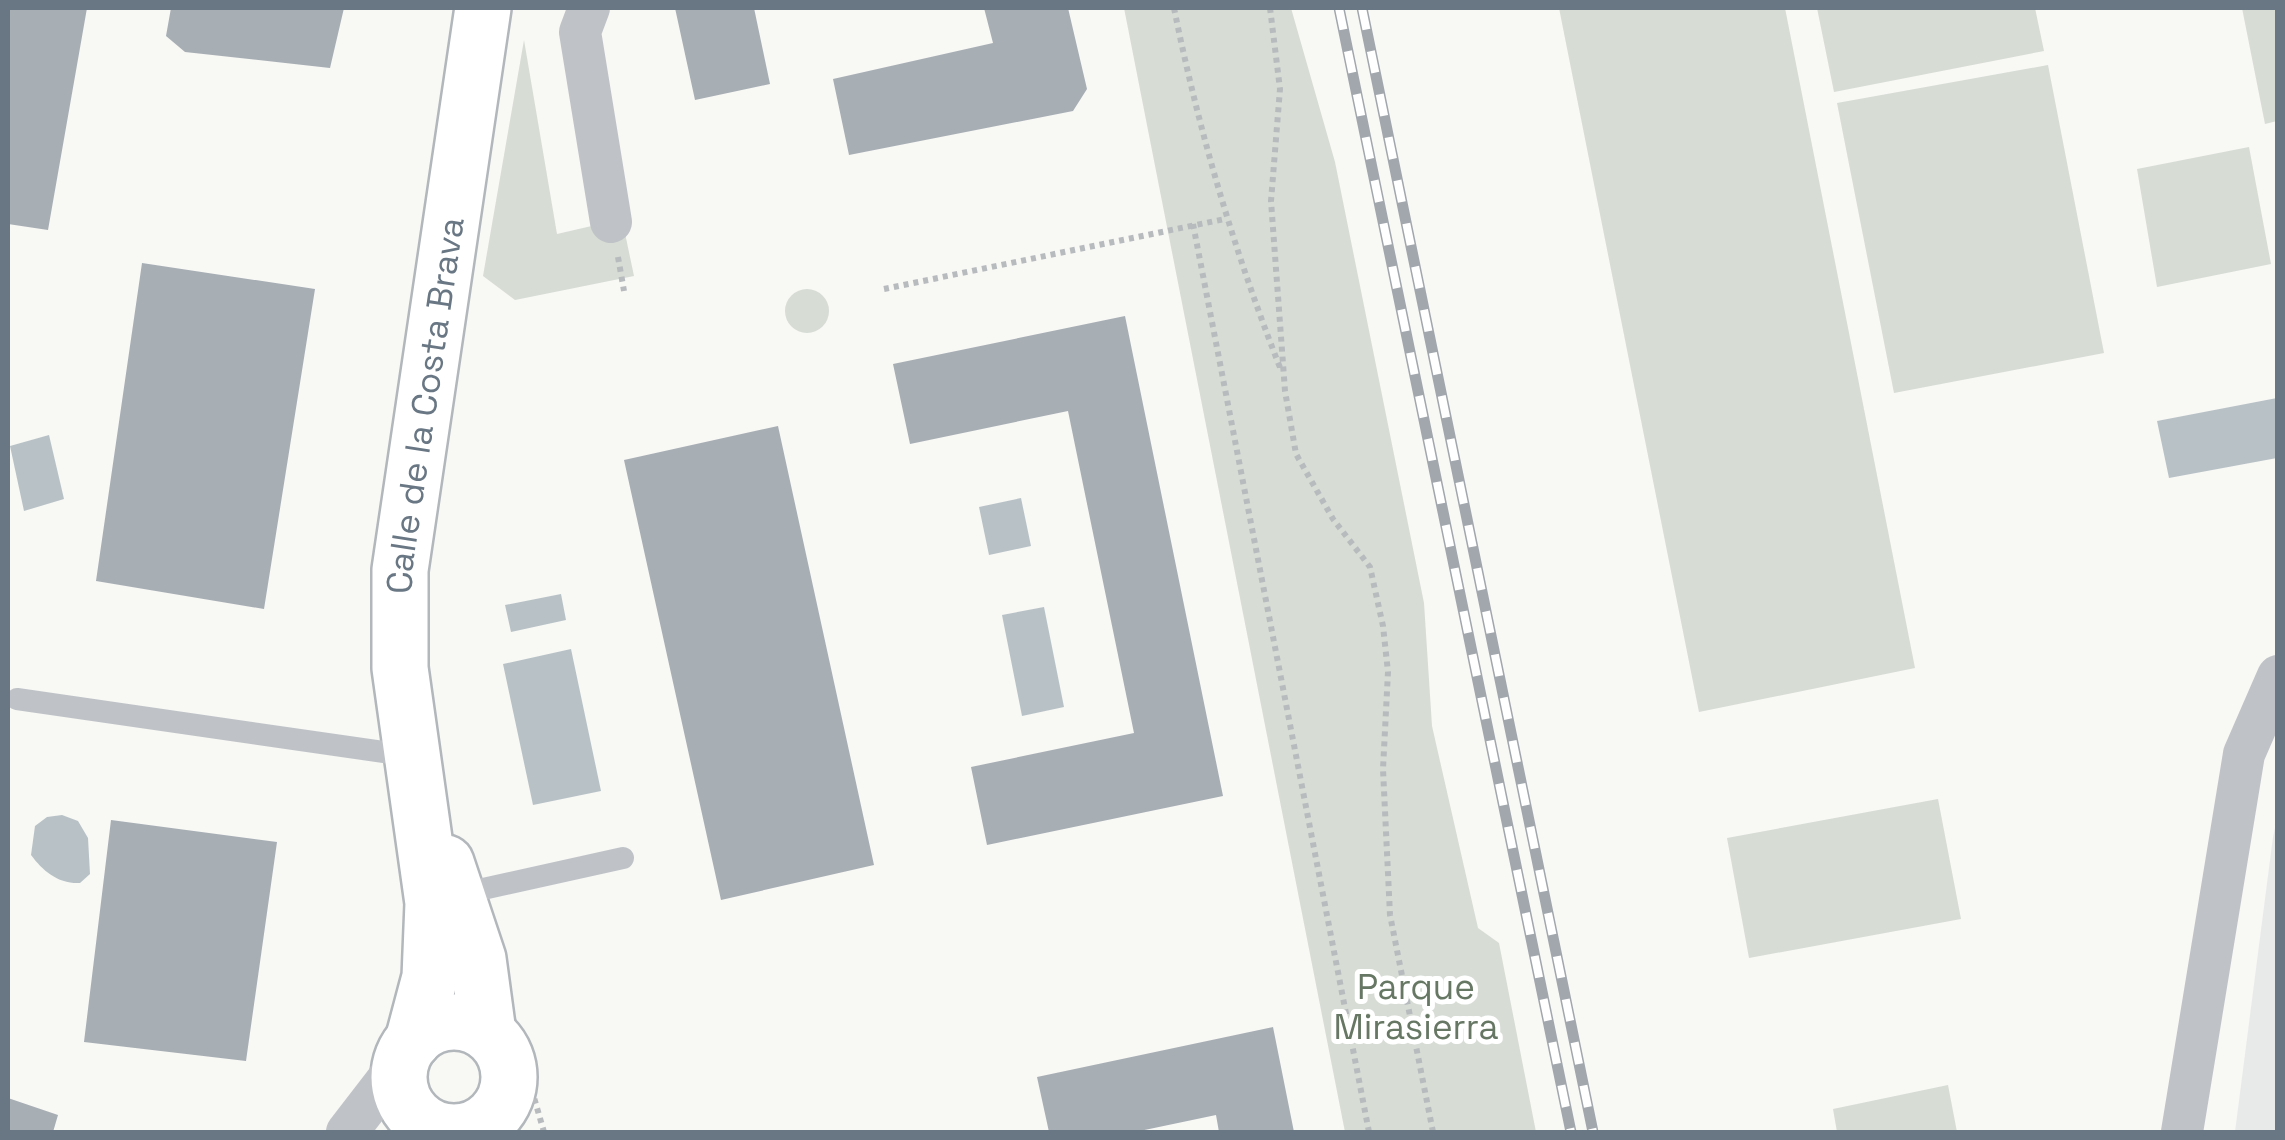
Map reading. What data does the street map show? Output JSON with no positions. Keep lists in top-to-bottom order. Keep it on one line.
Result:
{"streets":{"street":["Calle de la Costa Brava"]},"parks":["Parque Mirasierra"]}
